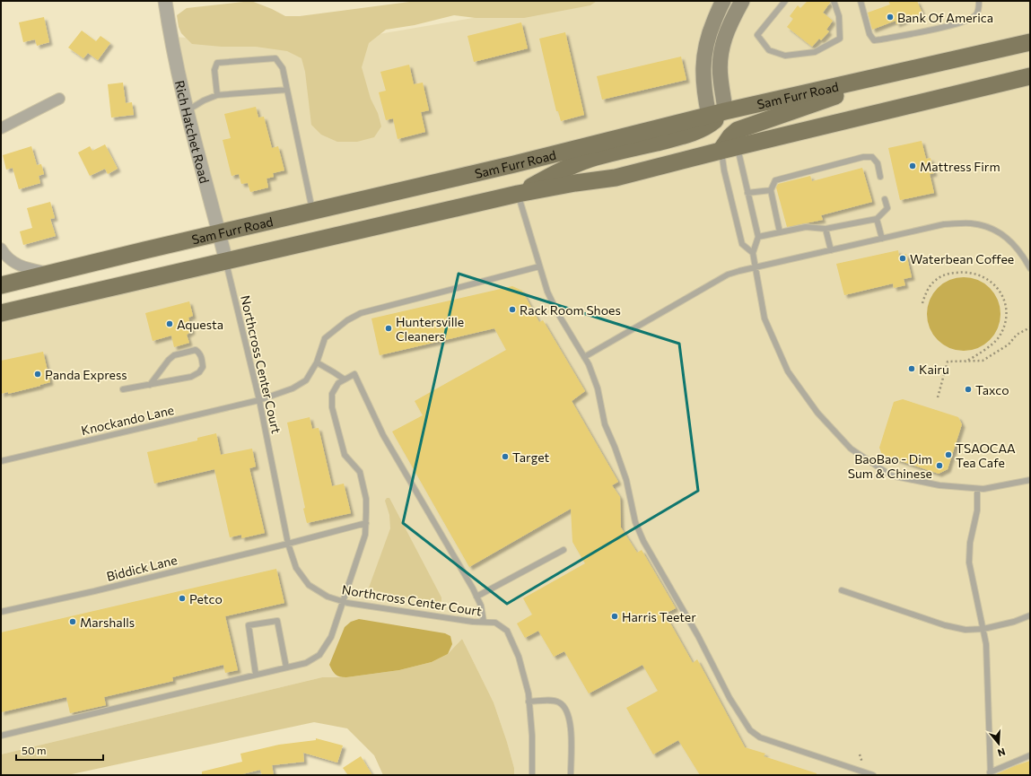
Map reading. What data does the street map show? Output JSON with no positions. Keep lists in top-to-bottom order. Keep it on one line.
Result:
{"streets":{"main road":["Sam Furr Road"],"street":["Rich Hatchet Road"],"lane":["Northcross Center Court","Knockando Lane","Biddick Lane"]},"crossings":[["Sam Furr Road","Rich Hatchet Road"],["Rich Hatchet Road","Northcross Center Court"],["Northcross Center Court","Knockando Lane"],["Northcross Center Court","Biddick Lane"]],"places":["Bank Of America","Mattress Firm","Waterbean Coffee","Rack Room Shoes","Aquesta","Huntersville Cleaners","Kairu","Panda Express","Taxco","TSAOCAA Tea Cafe","Target","BaoBao - Dim Sum & Chinese","Petco","Harris Teeter","Marshalls"],"scale_bar":"50 m","north":"bottom"}
